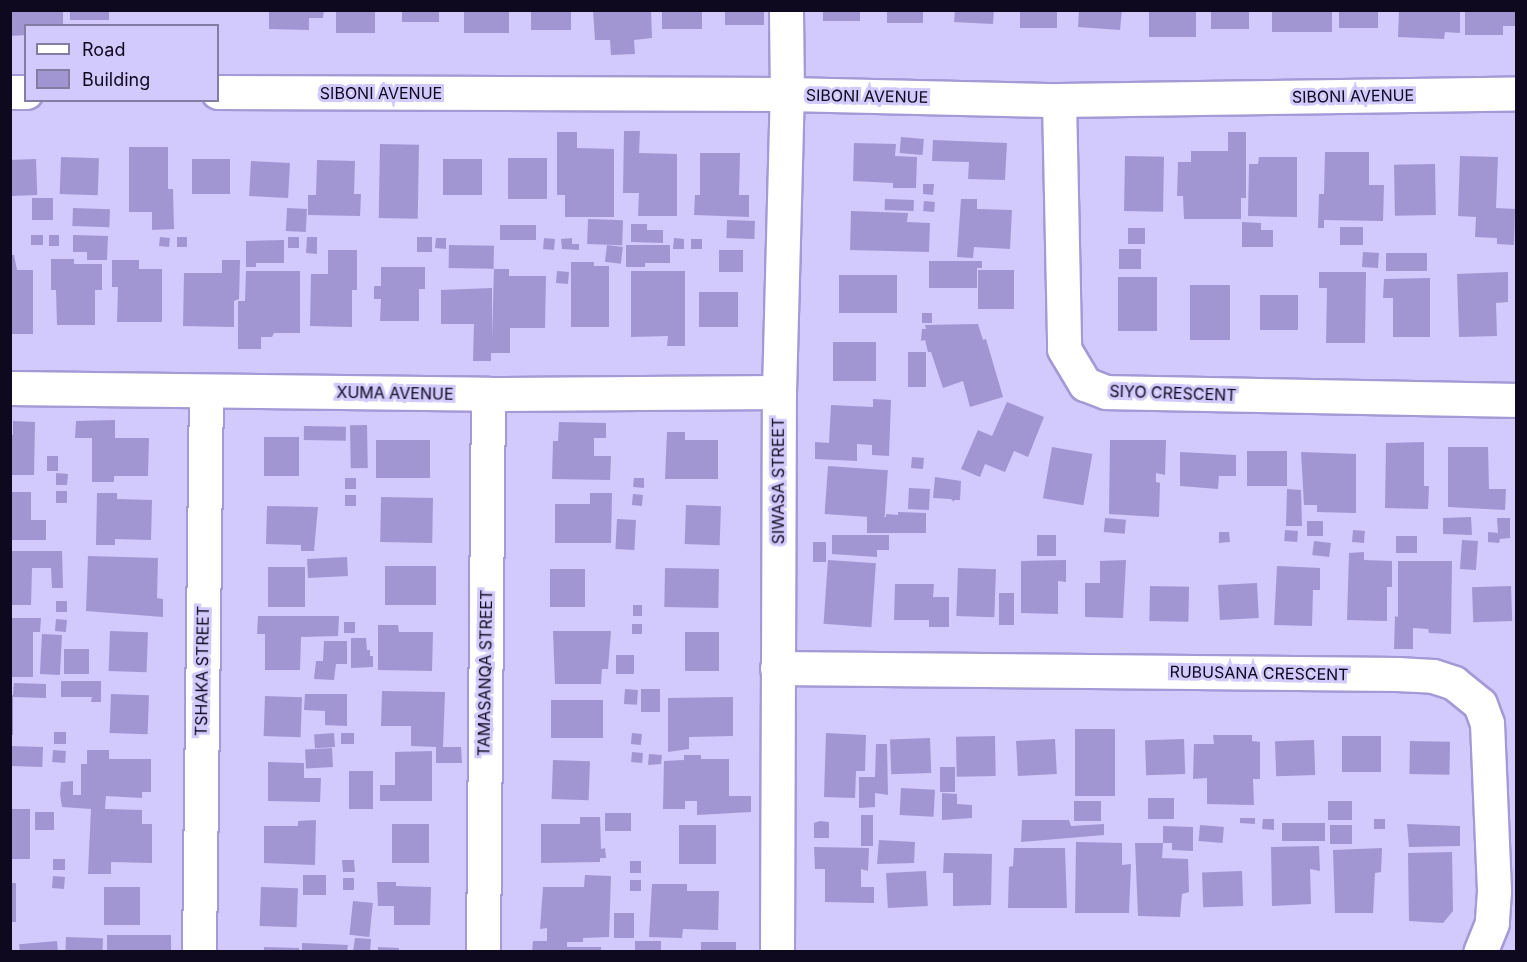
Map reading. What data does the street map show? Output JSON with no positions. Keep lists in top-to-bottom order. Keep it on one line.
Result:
{"streets":{"street":["SIBONI AVENUE","XUMA AVENUE","SIYO CRESCENT","SIWASA STREET","TSHAKA STREET","TAMASANQA STREET","RUBUSANA CRESCENT"]},"crossings":[["SIBONI AVENUE","SIYO CRESCENT"],["SIBONI AVENUE","SIWASA STREET"],["XUMA AVENUE","SIWASA STREET"],["XUMA AVENUE","TSHAKA STREET"],["XUMA AVENUE","TAMASANQA STREET"],["SIWASA STREET","RUBUSANA CRESCENT"]],"legend":["Road","Building"]}
